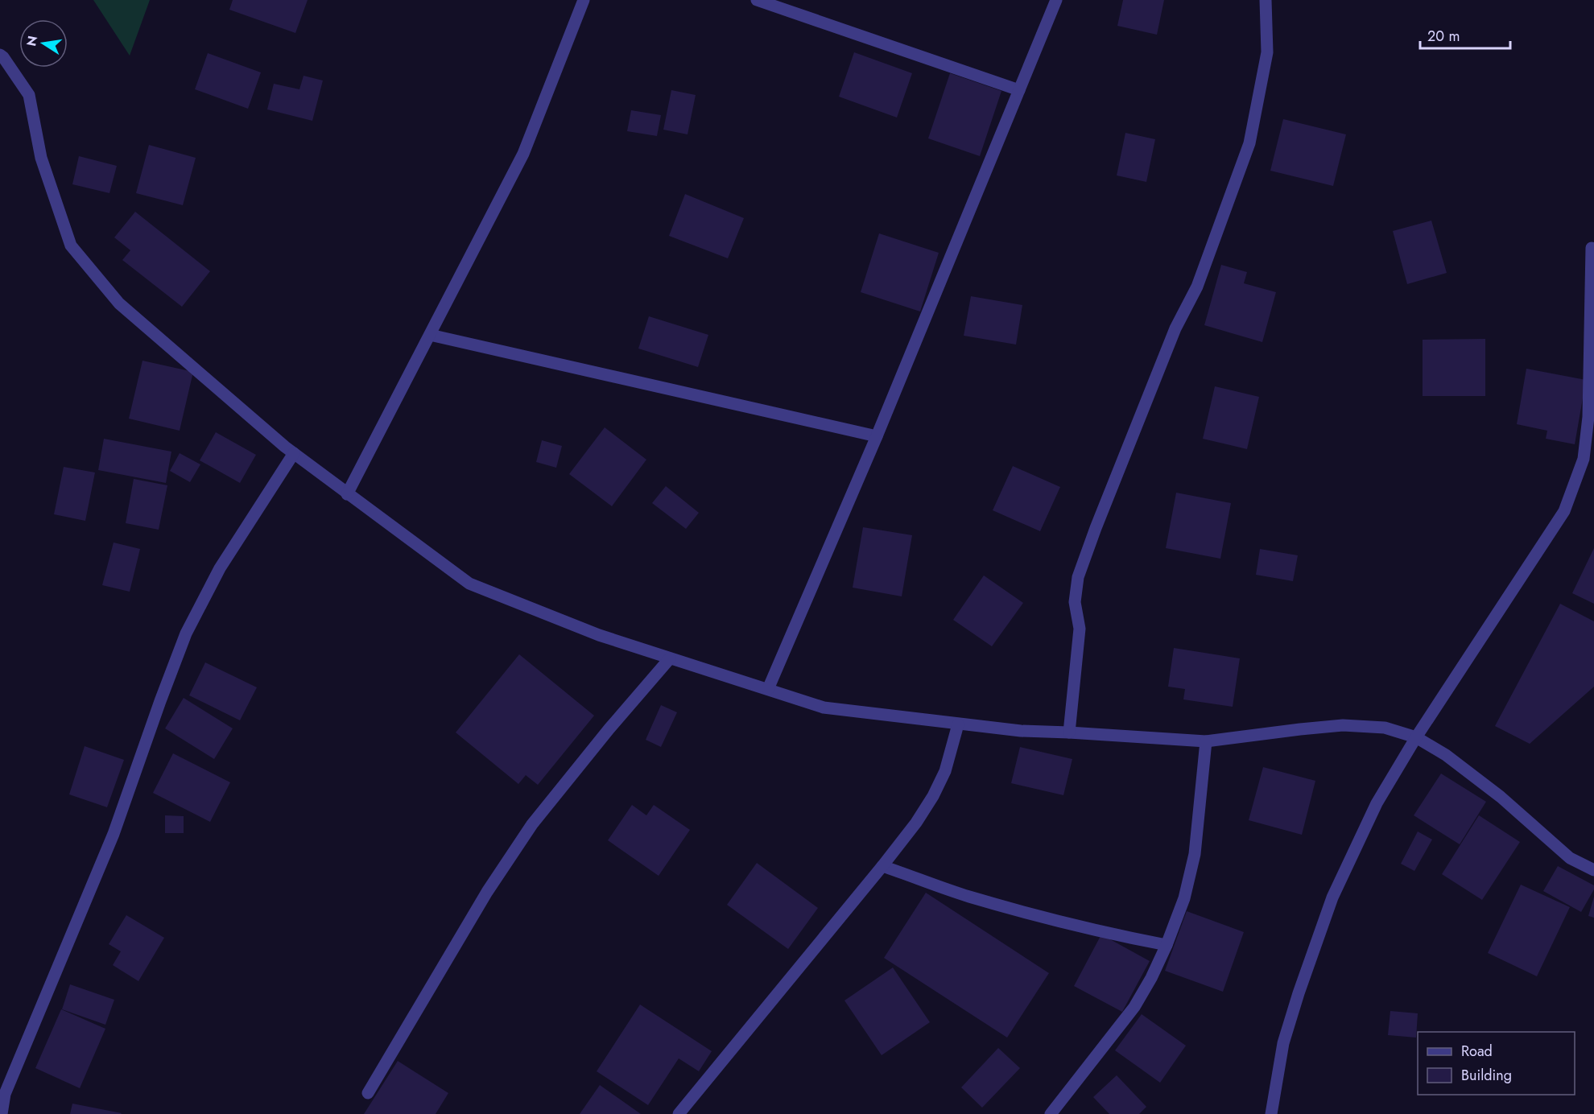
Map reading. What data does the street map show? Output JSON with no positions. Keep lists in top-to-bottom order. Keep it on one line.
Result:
{"legend":["Road","Building"],"scale_bar":"20 m","north":"left"}
